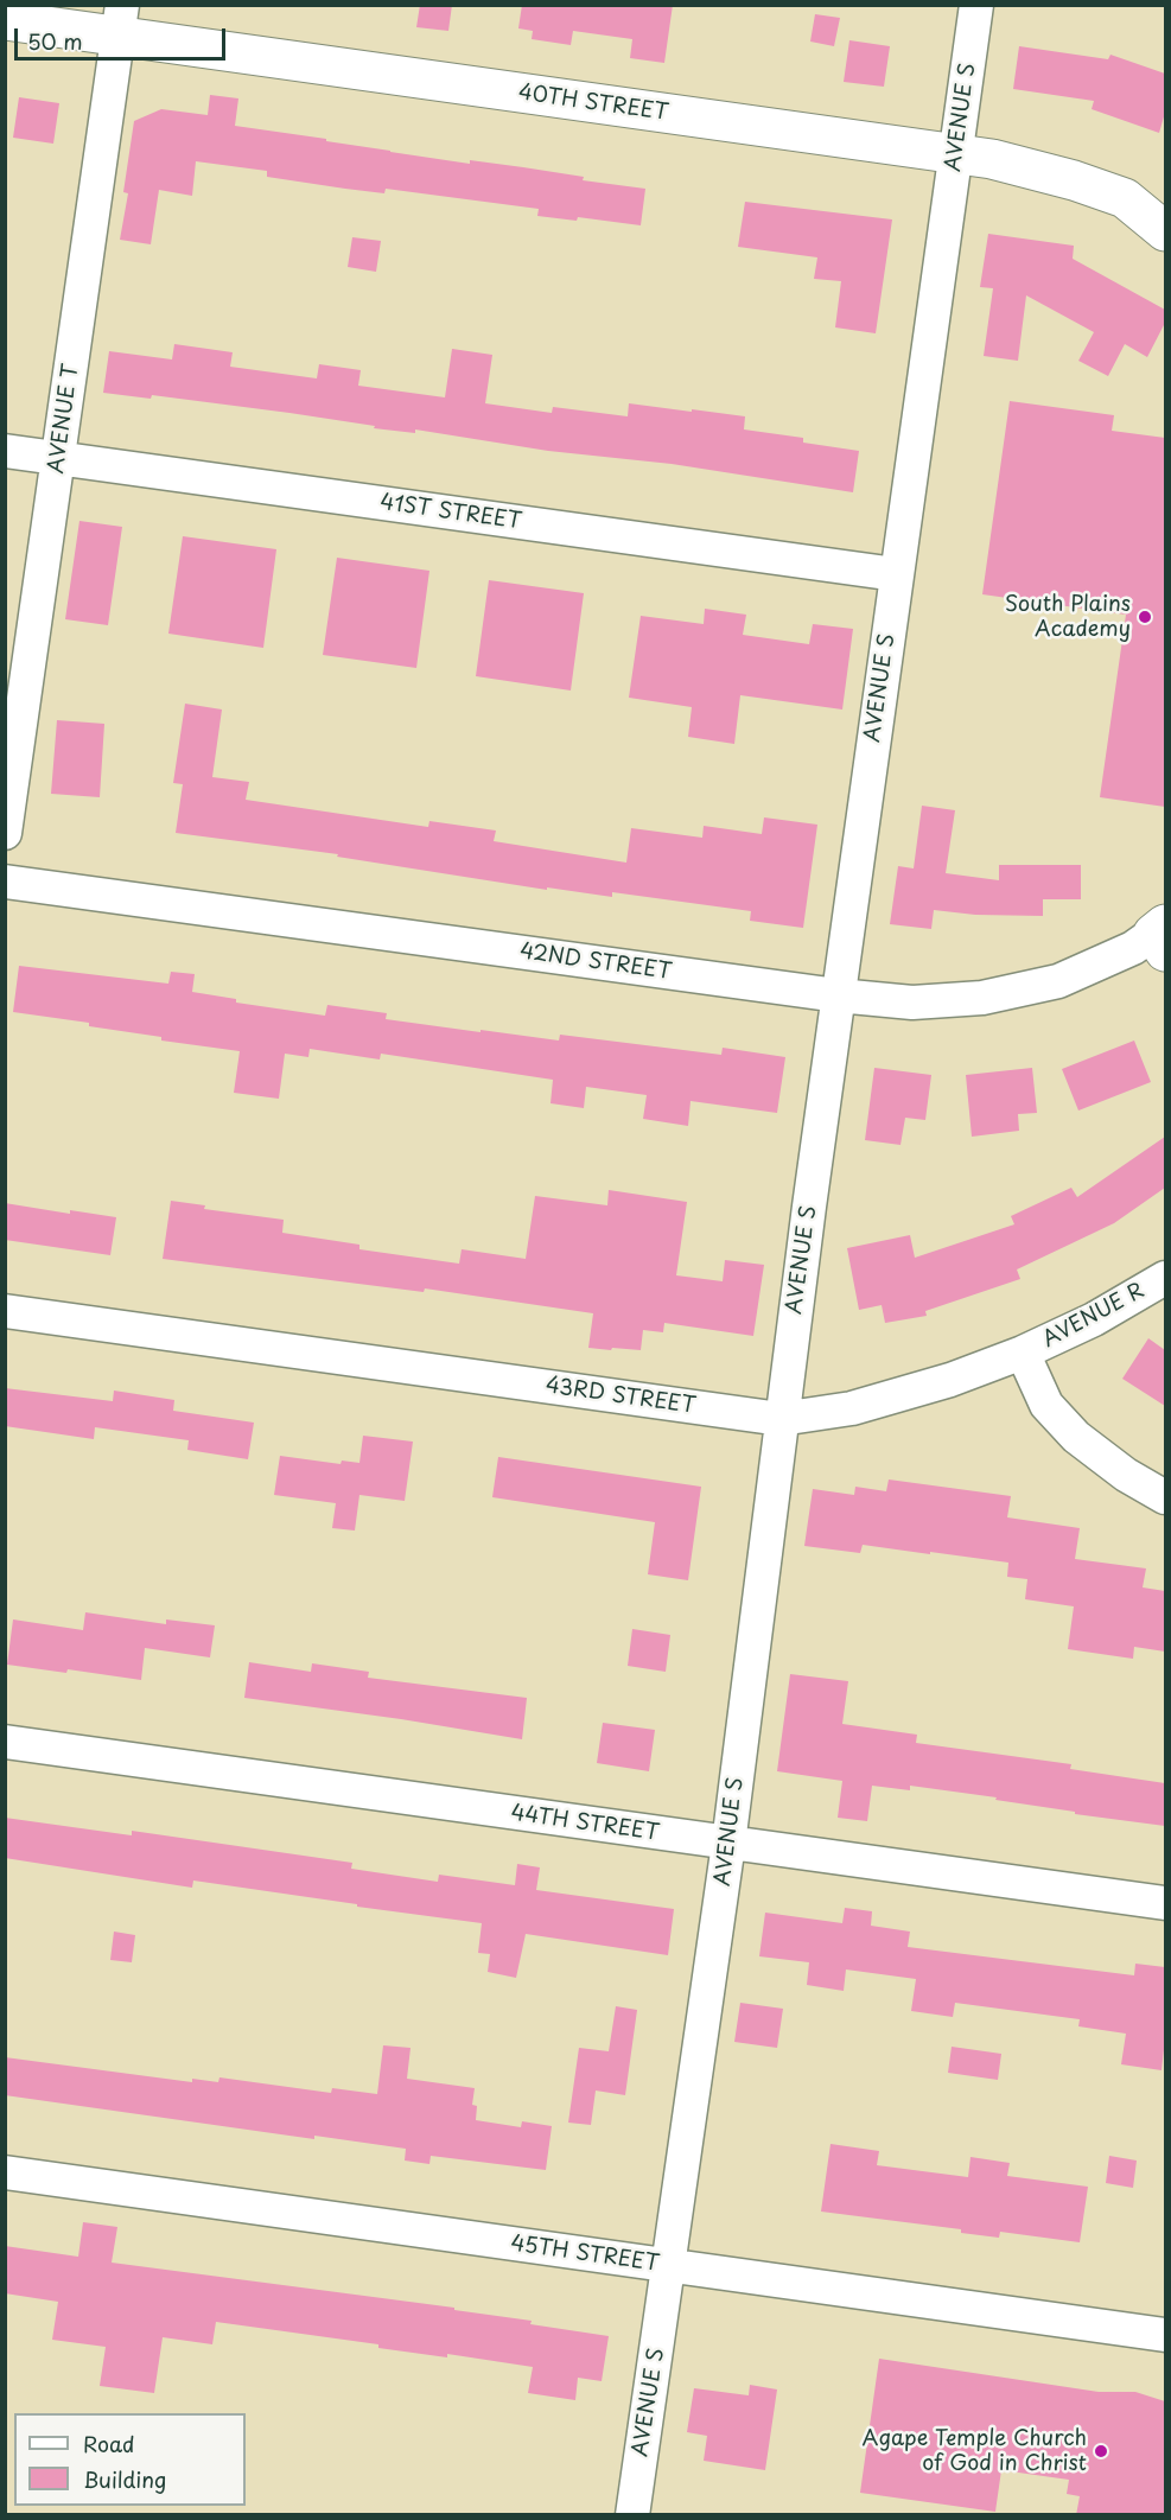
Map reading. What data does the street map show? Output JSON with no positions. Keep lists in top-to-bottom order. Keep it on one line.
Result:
{"streets":{"street":["40TH STREET","AVENUE S","AVENUE T","41ST STREET","42ND STREET","AVENUE R","43RD STREET","44TH STREET","45TH STREET"]},"crossings":[["40TH STREET","AVENUE S"],["40TH STREET","AVENUE T"],["AVENUE S","41ST STREET"],["AVENUE S","42ND STREET"],["AVENUE S","43RD STREET"],["AVENUE S","44TH STREET"],["AVENUE S","45TH STREET"],["AVENUE T","41ST STREET"],["AVENUE R","43RD STREET"]],"places":["South Plains Academy","Agape Temple Church of God in Christ"],"legend":["Road","Building"],"scale_bar":"50 m"}
